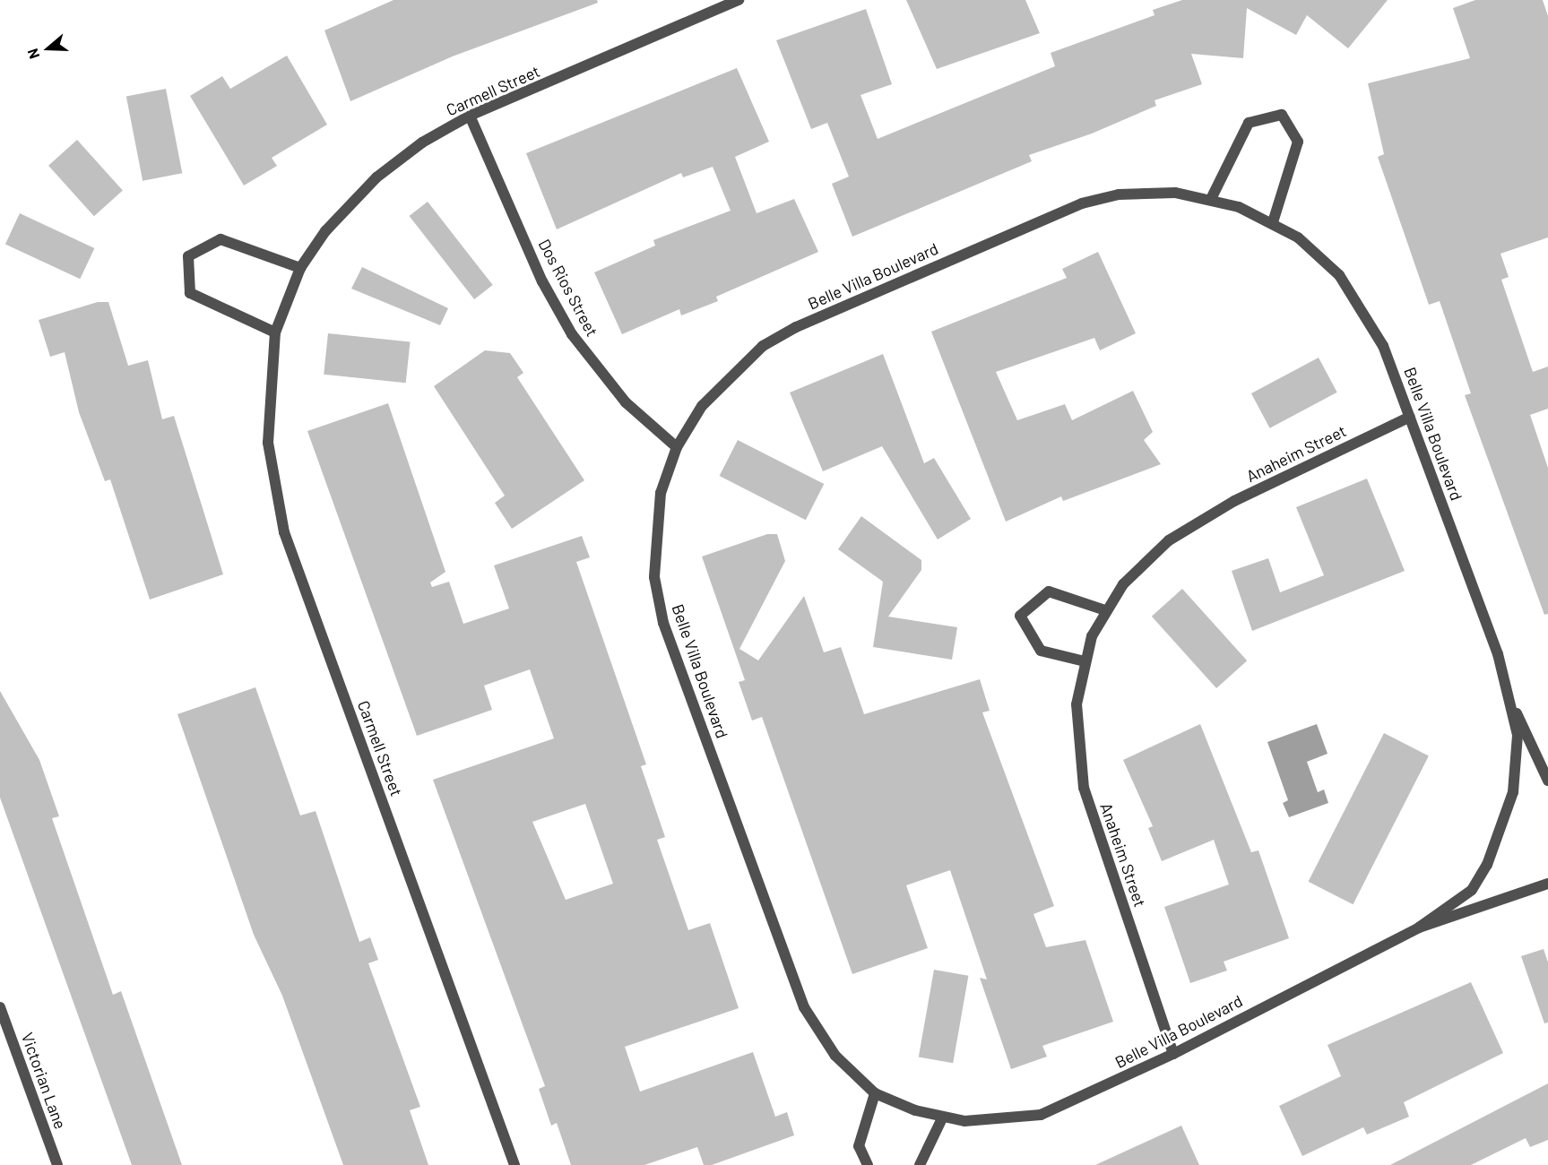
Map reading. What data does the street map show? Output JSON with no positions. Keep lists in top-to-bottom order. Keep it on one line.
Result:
{"streets":{"street":["Carmell Street","Belle Villa Boulevard","Dos Rios Street","Anaheim Street","Victorian Lane"]},"crossings":[["Carmell Street","Dos Rios Street"],["Belle Villa Boulevard","Dos Rios Street"],["Belle Villa Boulevard","Anaheim Street"]],"north":"left"}
